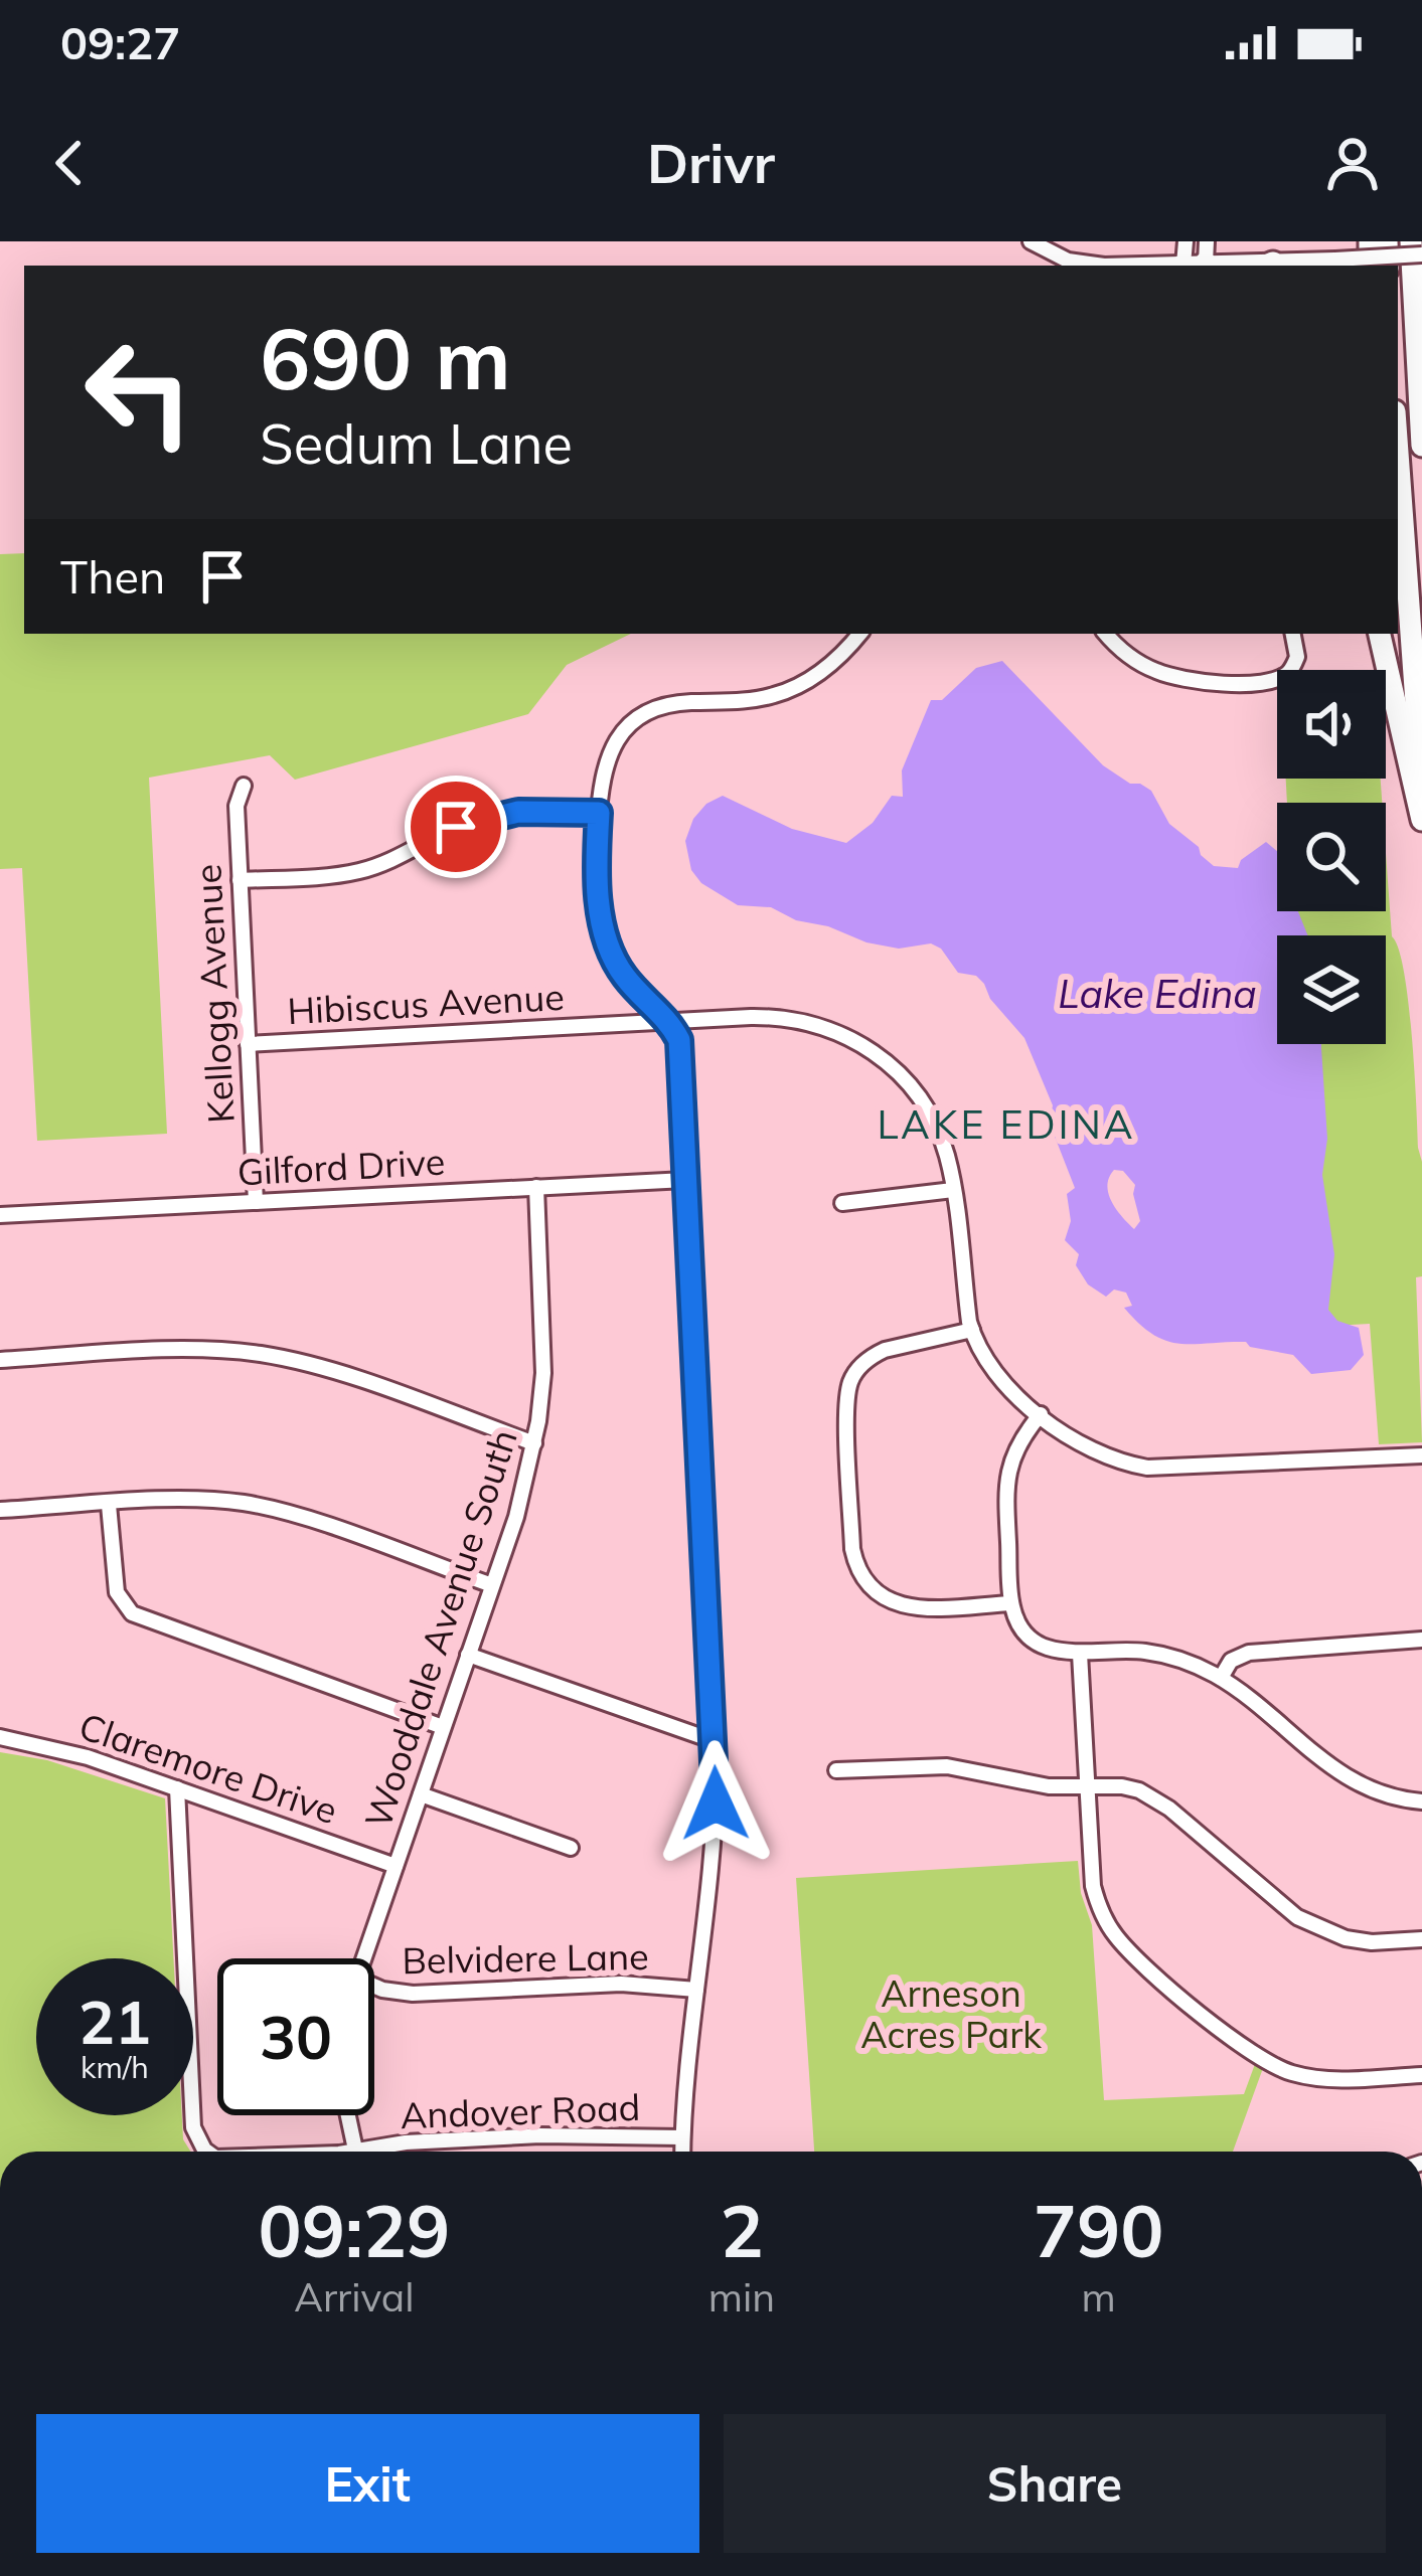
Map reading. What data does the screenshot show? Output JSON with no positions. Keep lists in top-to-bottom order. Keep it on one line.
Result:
{"streets":{"street":["Kellogg Avenue","Hibiscus Avenue","Gilford Drive","Wooddale Avenue South","Claremore Drive","Belvidere Lane","Andover Road"]},"crossings":[["Kellogg Avenue","Hibiscus Avenue"],["Kellogg Avenue","Gilford Drive"],["Gilford Drive","Wooddale Avenue South"],["Wooddale Avenue South","Claremore Drive"],["Claremore Drive","Andover Road"]],"districts":["LAKE EDINA"],"water":["Lake Edina"],"parks":["Arneson Acres Park"],"page":{"status":"09:27","header":"Drivr","turn":["690 m","Sedum Lane"],"then":"Then","speed":"21 km/h","limit":"30","eta":["09:29","Arrival","2","min","790","m"],"buttons":["Exit","Share"]}}
